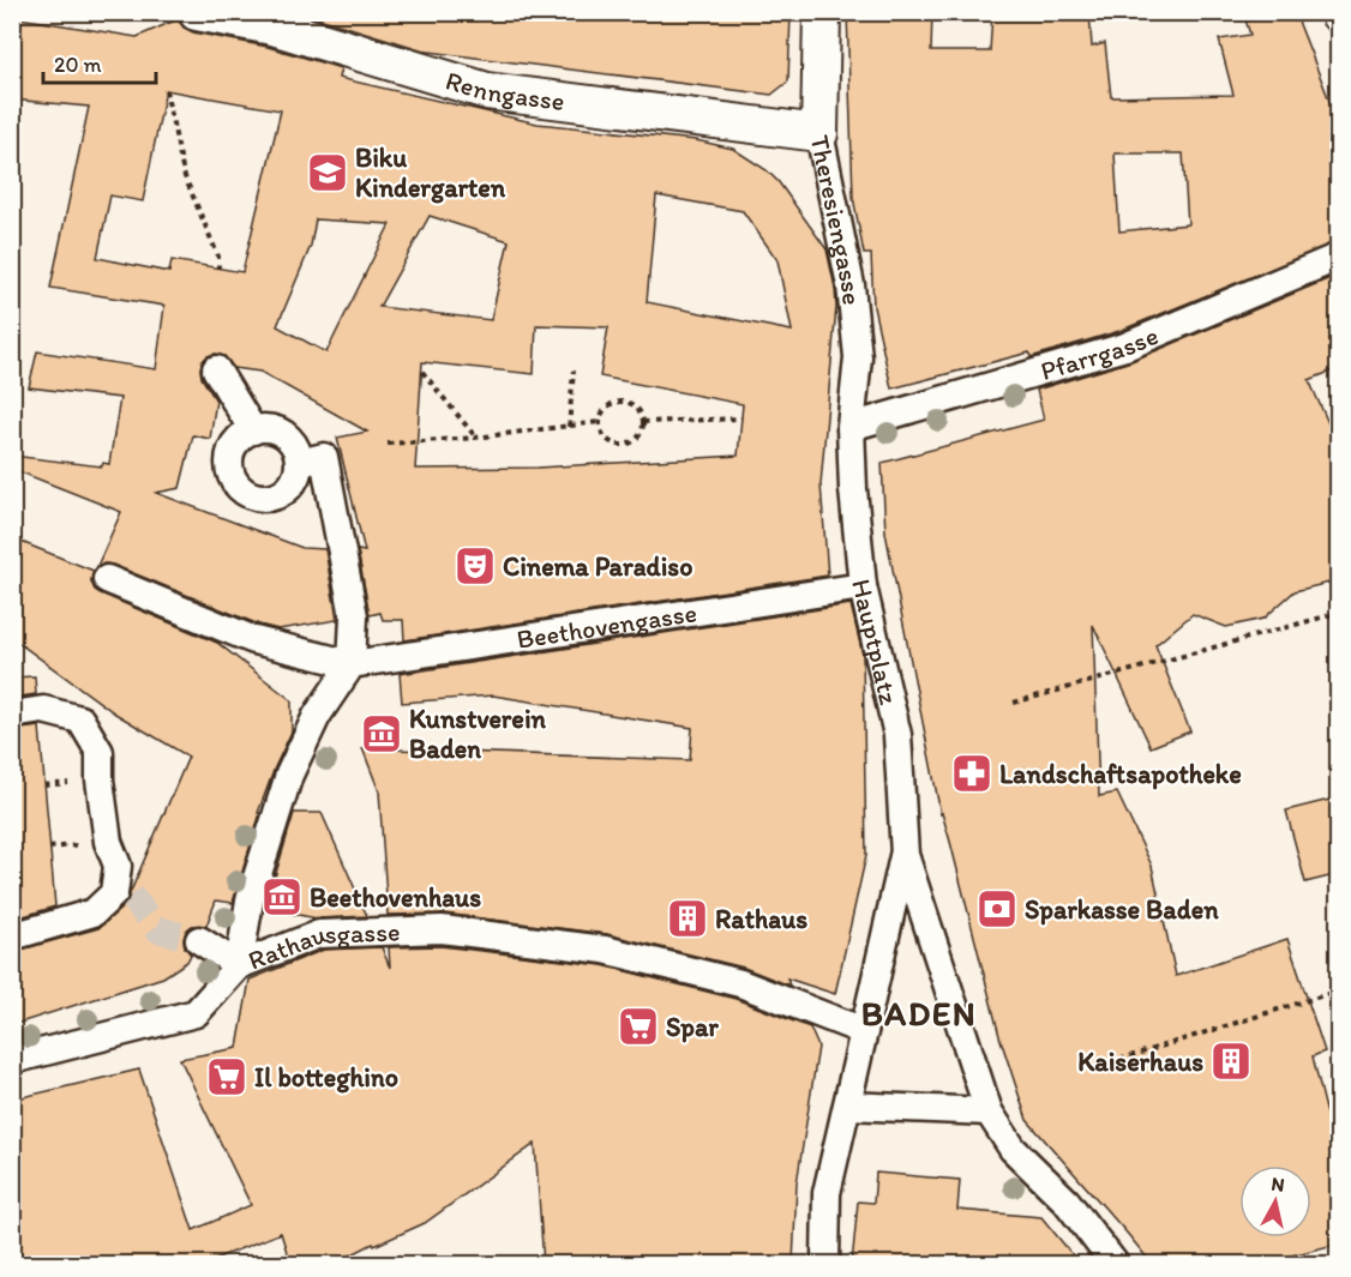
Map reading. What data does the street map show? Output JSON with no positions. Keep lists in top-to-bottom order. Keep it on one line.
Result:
{"streets":{"street":["Renngasse","Theresiengasse","Pfarrgasse","Beethovengasse","Hauptplatz","Rathausgasse"]},"crossings":[["Renngasse","Theresiengasse"],["Theresiengasse","Pfarrgasse"],["Theresiengasse","Hauptplatz"],["Pfarrgasse","Hauptplatz"],["Beethovengasse","Hauptplatz"],["Hauptplatz","Rathausgasse"]],"districts":["BADEN"],"places":{"school or university":["Biku Kindergarten"],"theatre":["Cinema Paradiso"],"museum":["Kunstverein Baden","Beethovenhaus"],"pharmacy":["Landschaftsapotheke"],"bank":["Sparkasse Baden"],"building":["Rathaus","Kaiserhaus"],"supermarket":["Spar","Il botteghino"]},"scale_bar":"20 m","north":"top"}
